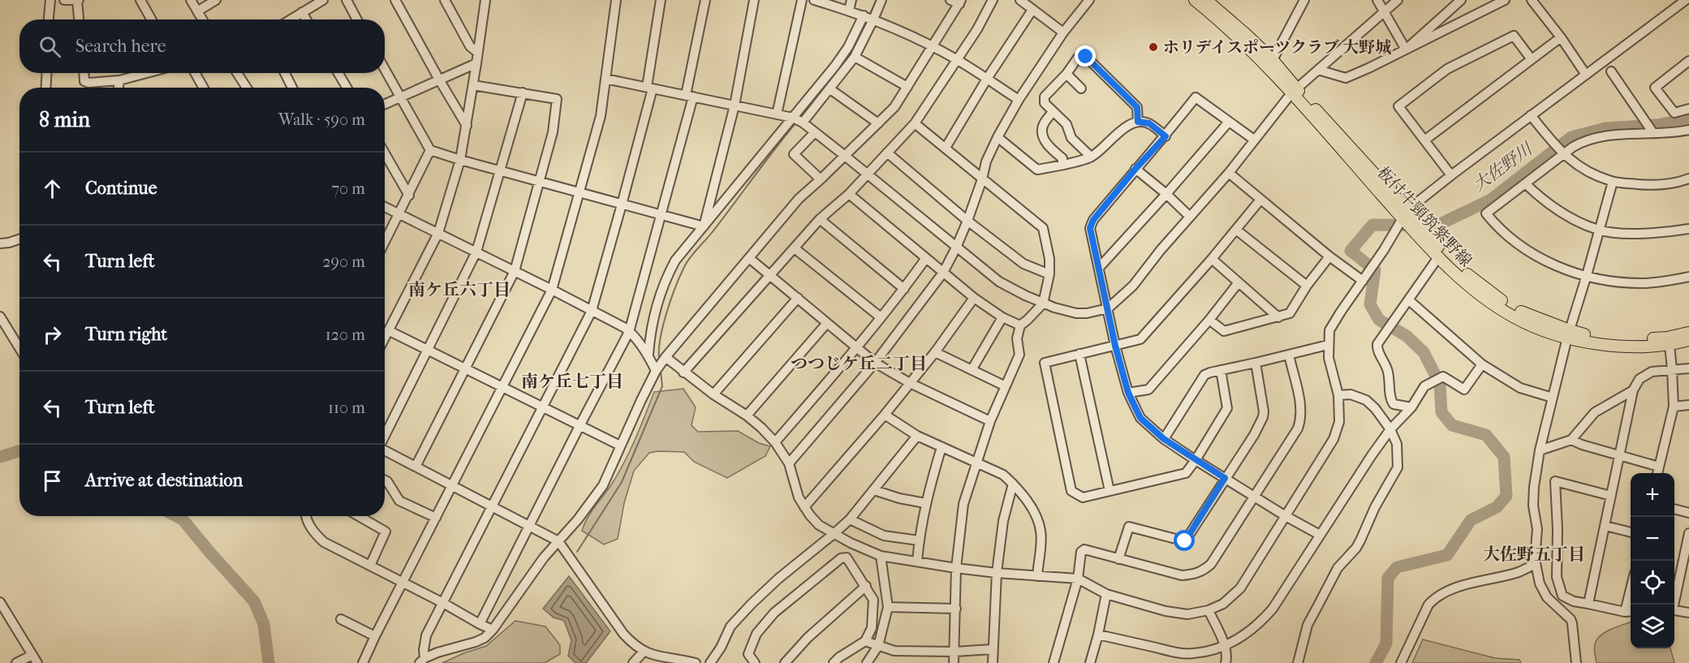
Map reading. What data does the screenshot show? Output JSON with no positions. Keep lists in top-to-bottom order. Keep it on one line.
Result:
{"streets":{"main road":["板付牛頸筑紫野線"]},"districts":["南ケ丘六丁目","つつじケ丘二丁目","南ケ丘七丁目","大佐野五丁目"],"water":["大佐野川"],"places":["ホリデイスポーツクラブ 大野城"],"page":{"search":"Search here","heading":["8 min","Walk · 590 m"],"list":[["Continue","70 m"],["Turn left","290 m"],["Turn right","120 m"],["Turn left","110 m"],"Arrive at destination"],"map_buttons":["+","−"]}}
